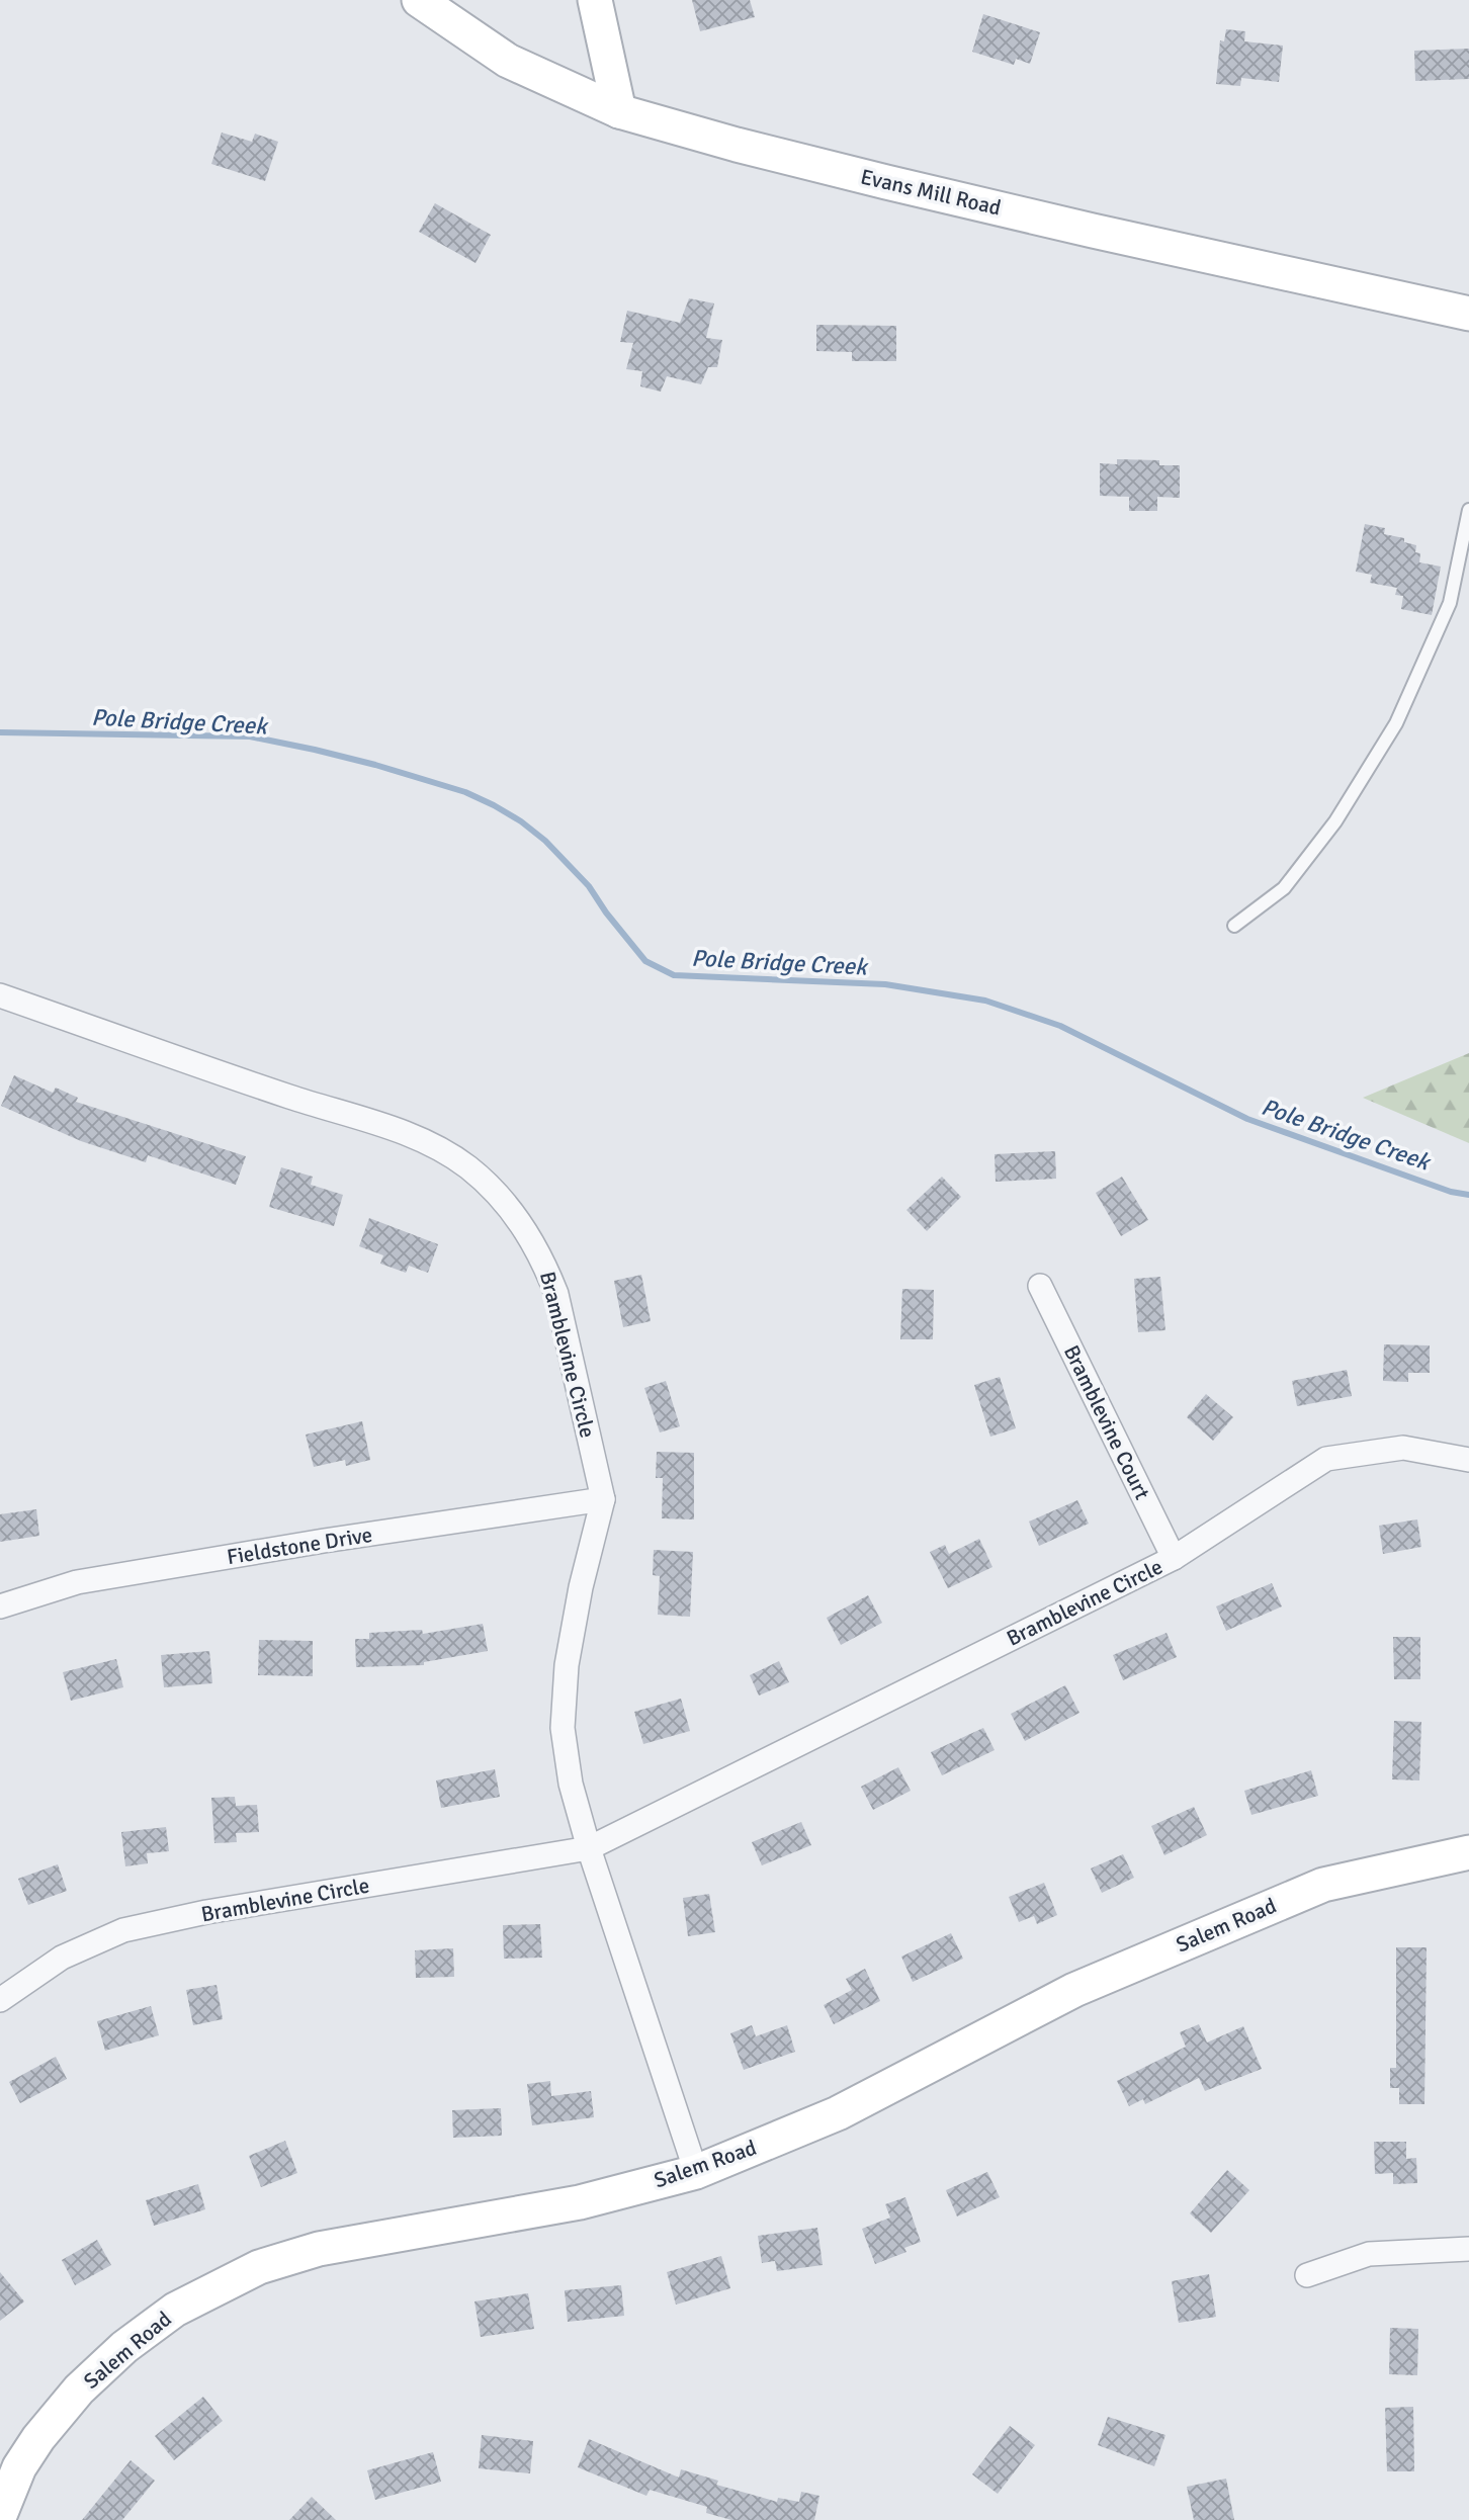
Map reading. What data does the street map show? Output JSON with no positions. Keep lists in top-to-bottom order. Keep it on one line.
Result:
{"streets":{"street":["Evans Mill Road","Bramblevine Circle","Bramblevine Court","Fieldstone Drive","Salem Road"]},"crossings":[["Bramblevine Circle","Bramblevine Court"],["Bramblevine Circle","Fieldstone Drive"],["Bramblevine Circle","Salem Road"]],"water":["Pole Bridge Creek"]}
